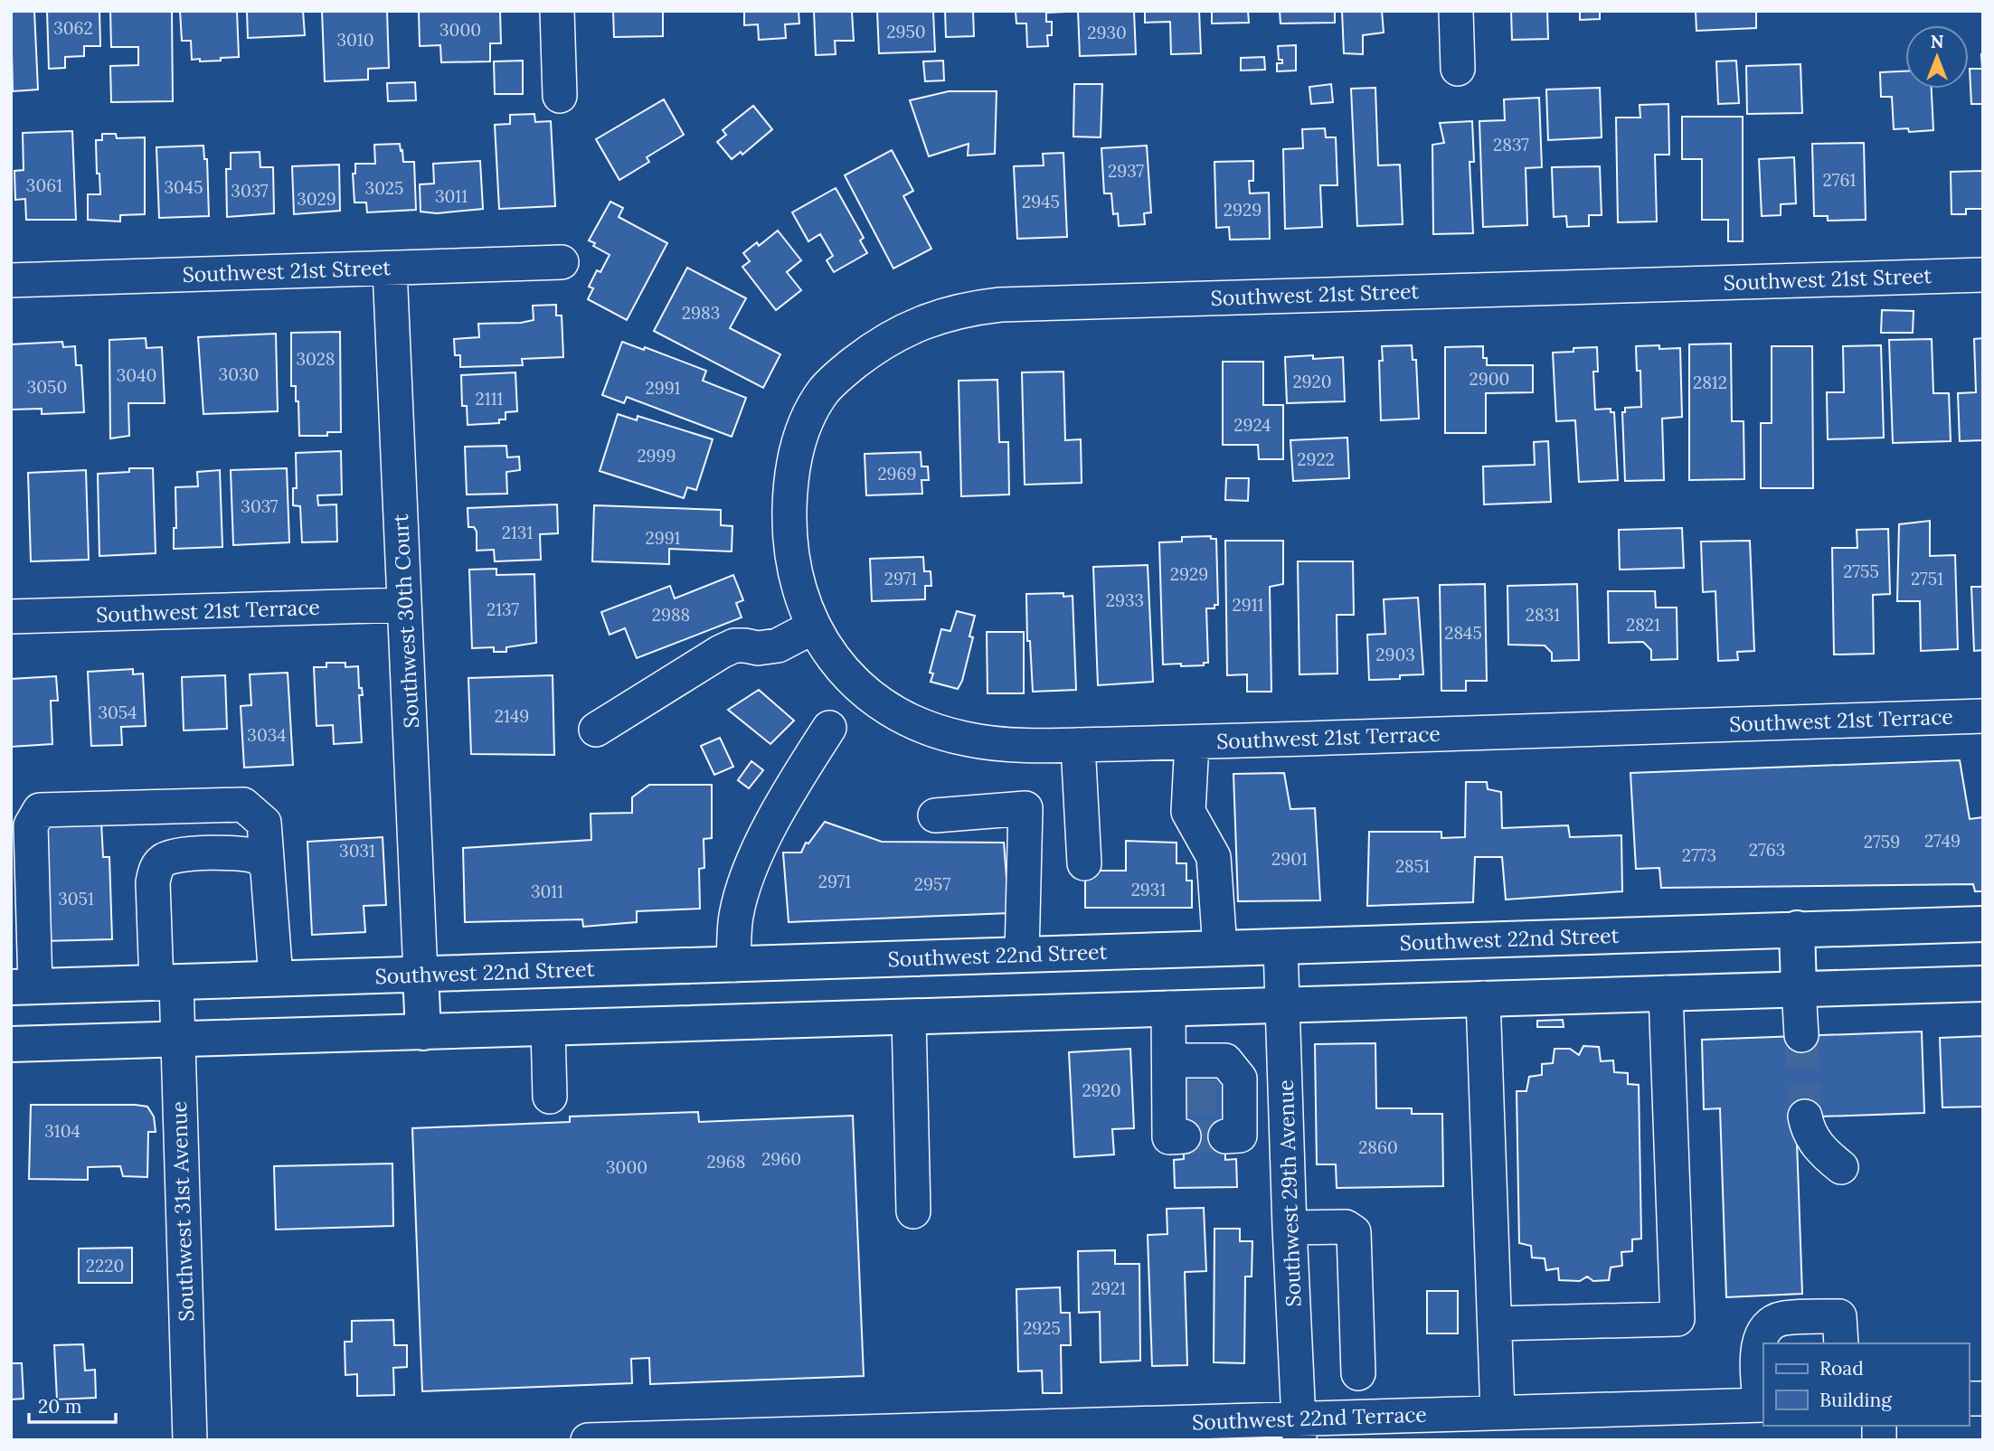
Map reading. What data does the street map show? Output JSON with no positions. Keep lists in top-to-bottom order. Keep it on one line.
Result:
{"streets":{"main road":["Southwest 22nd Street"],"street":["Southwest 21st Street","Southwest 21st Terrace","Southwest 30th Court","Southwest 29th Avenue","Southwest 31st Avenue","Southwest 22nd Terrace"]},"crossings":[["Southwest 21st Street","Southwest 21st Terrace"],["Southwest 21st Street","Southwest 30th Court"],["Southwest 21st Terrace","Southwest 30th Court"],["Southwest 30th Court","Southwest 22nd Street"],["Southwest 22nd Street","Southwest 29th Avenue"],["Southwest 22nd Street","Southwest 31st Avenue"],["Southwest 29th Avenue","Southwest 22nd Terrace"]],"house_numbers":["3062","3000","2950","2930","3010","2837","2937","2761","3061","3045","3025","3037","3011","3029","2945","2929","2983","3028","3030","3040","2900","2920","2812","3050","2991","2111","2924","2999","2922","2969","3037","2131","2991","2755","2929","2971","2751","2933","2911","2137","2988","2831","2821","2845","2903","3054","2149","3034","2749","2759","2763","3031","2773","2901","2851","2971","2957","2931","3011","3051","2920","3104","2860","2960","2968","3000","2220","2921","2925"],"legend":["Road","Building"],"scale_bar":"20 m","north":"top"}
